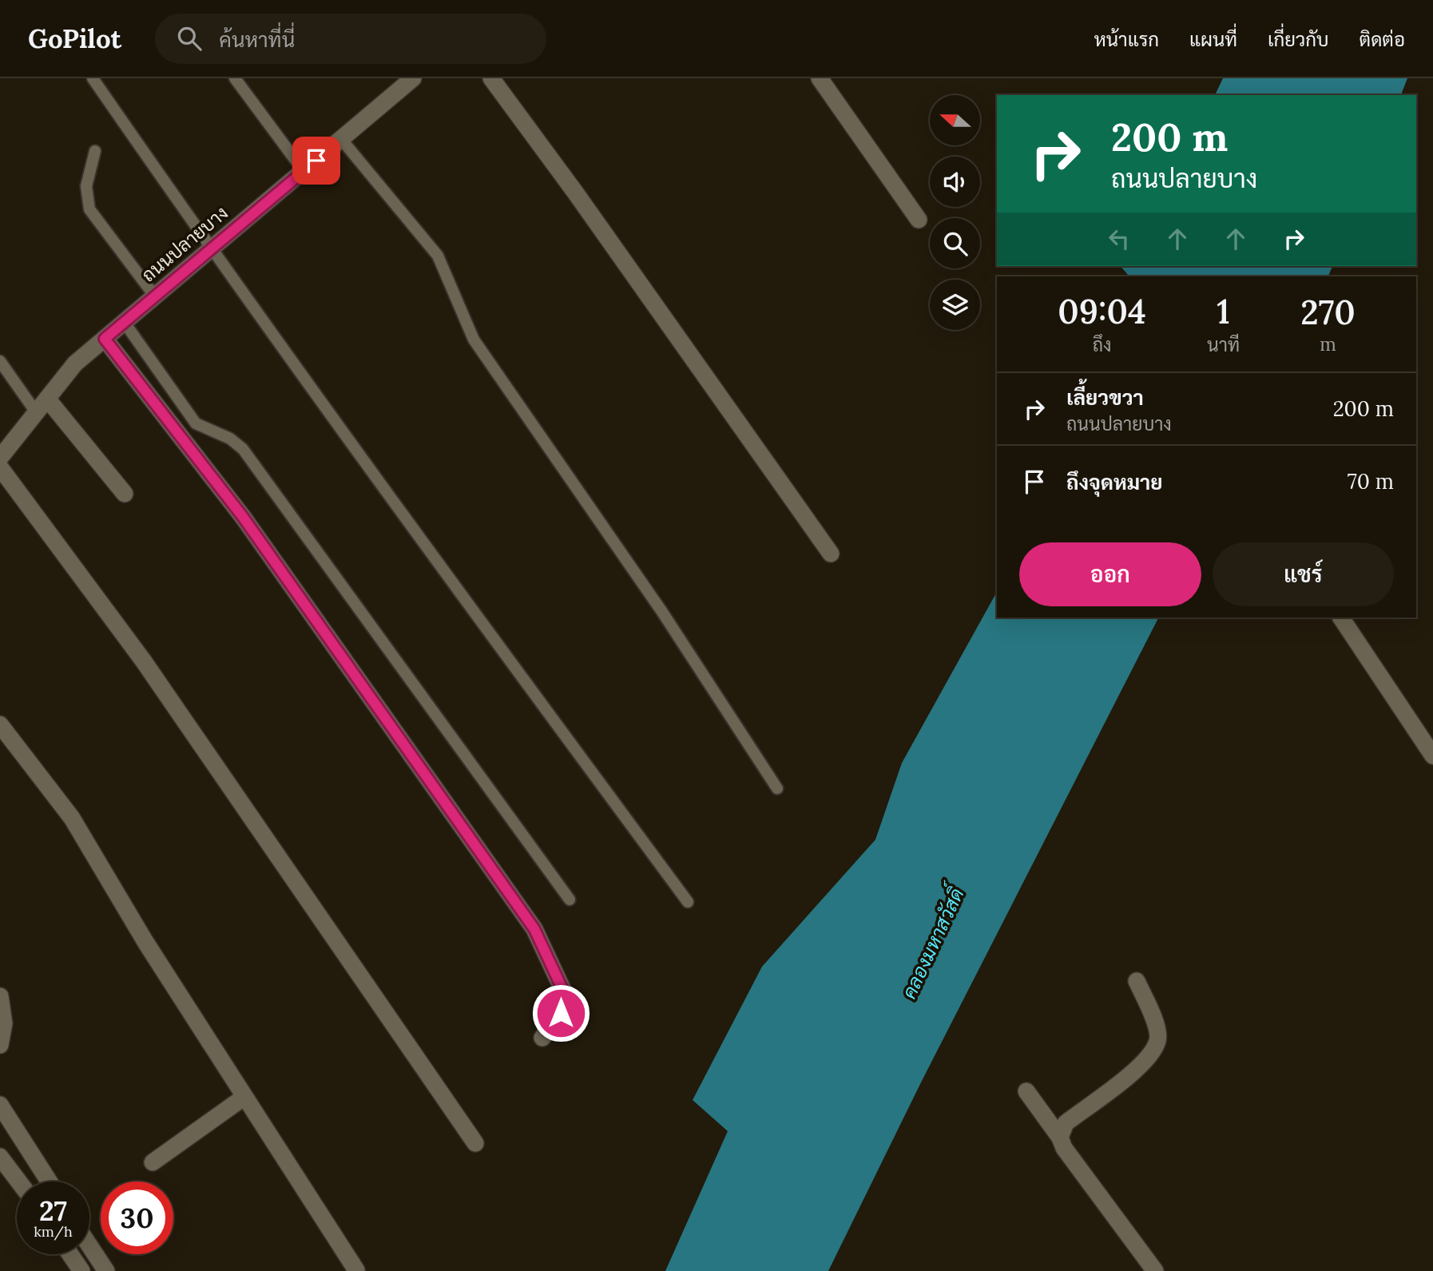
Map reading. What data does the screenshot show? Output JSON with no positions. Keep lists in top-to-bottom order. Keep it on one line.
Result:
{"streets":{"street":["ถนนปลายบาง"]},"water":["คลองมหาสวัสดิ์"],"north":"left","page":{"header":"GoPilot","search":"ค้นหาที่นี่","nav":["หน้าแรก","แผนที่","เกี่ยวกับ","ติดต่อ"],"turn":["200 m","ถนนปลายบาง"],"eta":["09:04","ถึง","1","นาที","270","m"],"list":[{"name":"เลี้ยวขวา","note":"ถนนปลายบาง","value":"200 m"},{"name":"ถึงจุดหมาย","value":"70 m"}],"buttons":["ออก","แชร์"],"speed":"27 km/h","limit":"30"}}
